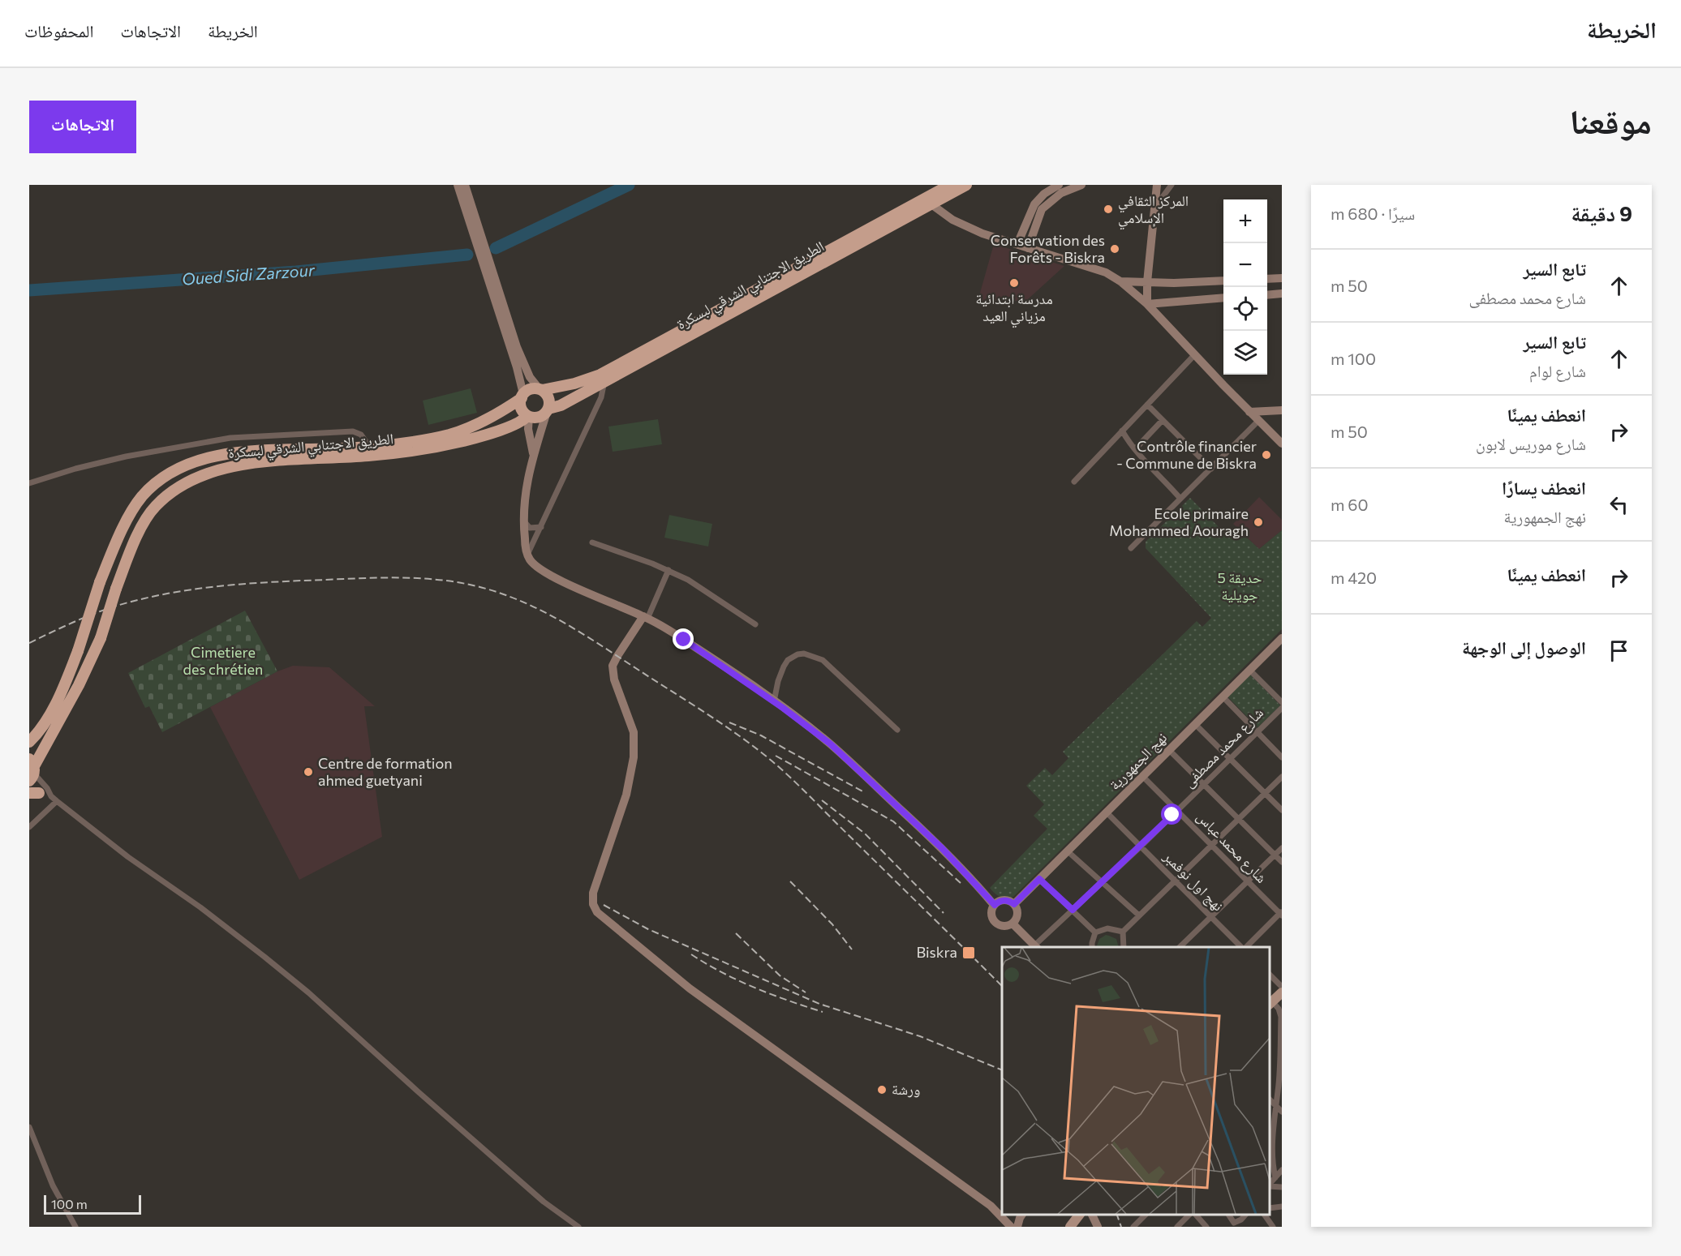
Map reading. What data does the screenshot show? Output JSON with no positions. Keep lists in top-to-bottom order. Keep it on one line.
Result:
{"streets":{"highway":["الطريق الاجتنابي الشرقي لبسكرة"],"main road":["نهج الجمهورية"],"street":["شارع محمد مصطفى","شارع محمد عباس","نهج اول نوفمبر"]},"crossings":[["شارع محمد مصطفى","شارع محمد عباس"],["شارع محمد مصطفى","نهج اول نوفمبر"],["نهج الجمهورية","شارع محمد عباس"],["نهج الجمهورية","نهج اول نوفمبر"]],"water":["Oued Sidi Zarzour"],"parks":["حديقة 5 جويلية","Cimetiere des chrétien"],"places":{"other":["المركز الثقافي الإسلامي","Conservation des Forêts - Biskra","مدرسة ابتدائية مزياني العيد","Contrôle financier - Commune de Biskra","Ecole primaire Mohammed Aouragh","Centre de formation ahmed guetyani","ورشة"],"transit":["Biskra"]},"scale_bar":"100 m","page":{"header":"الخريطة","nav":["الخريطة","الاتجاهات","المحفوظات"],"title":"موقعنا","buttons":"الاتجاهات","heading":["9 دقيقة","سيرًا · 680 m"],"map_buttons":["+","−"],"list":[["تابع السير","شارع محمد مصطفى","50 m"],["تابع السير","شارع لوام","100 m"],["انعطف يمينًا","شارع موريس لابون","50 m"],["انعطف يسارًا","نهج الجمهورية","60 m"],["انعطف يمينًا","420 m"],"الوصول إلى الوجهة"],"scale":"100 m"}}
